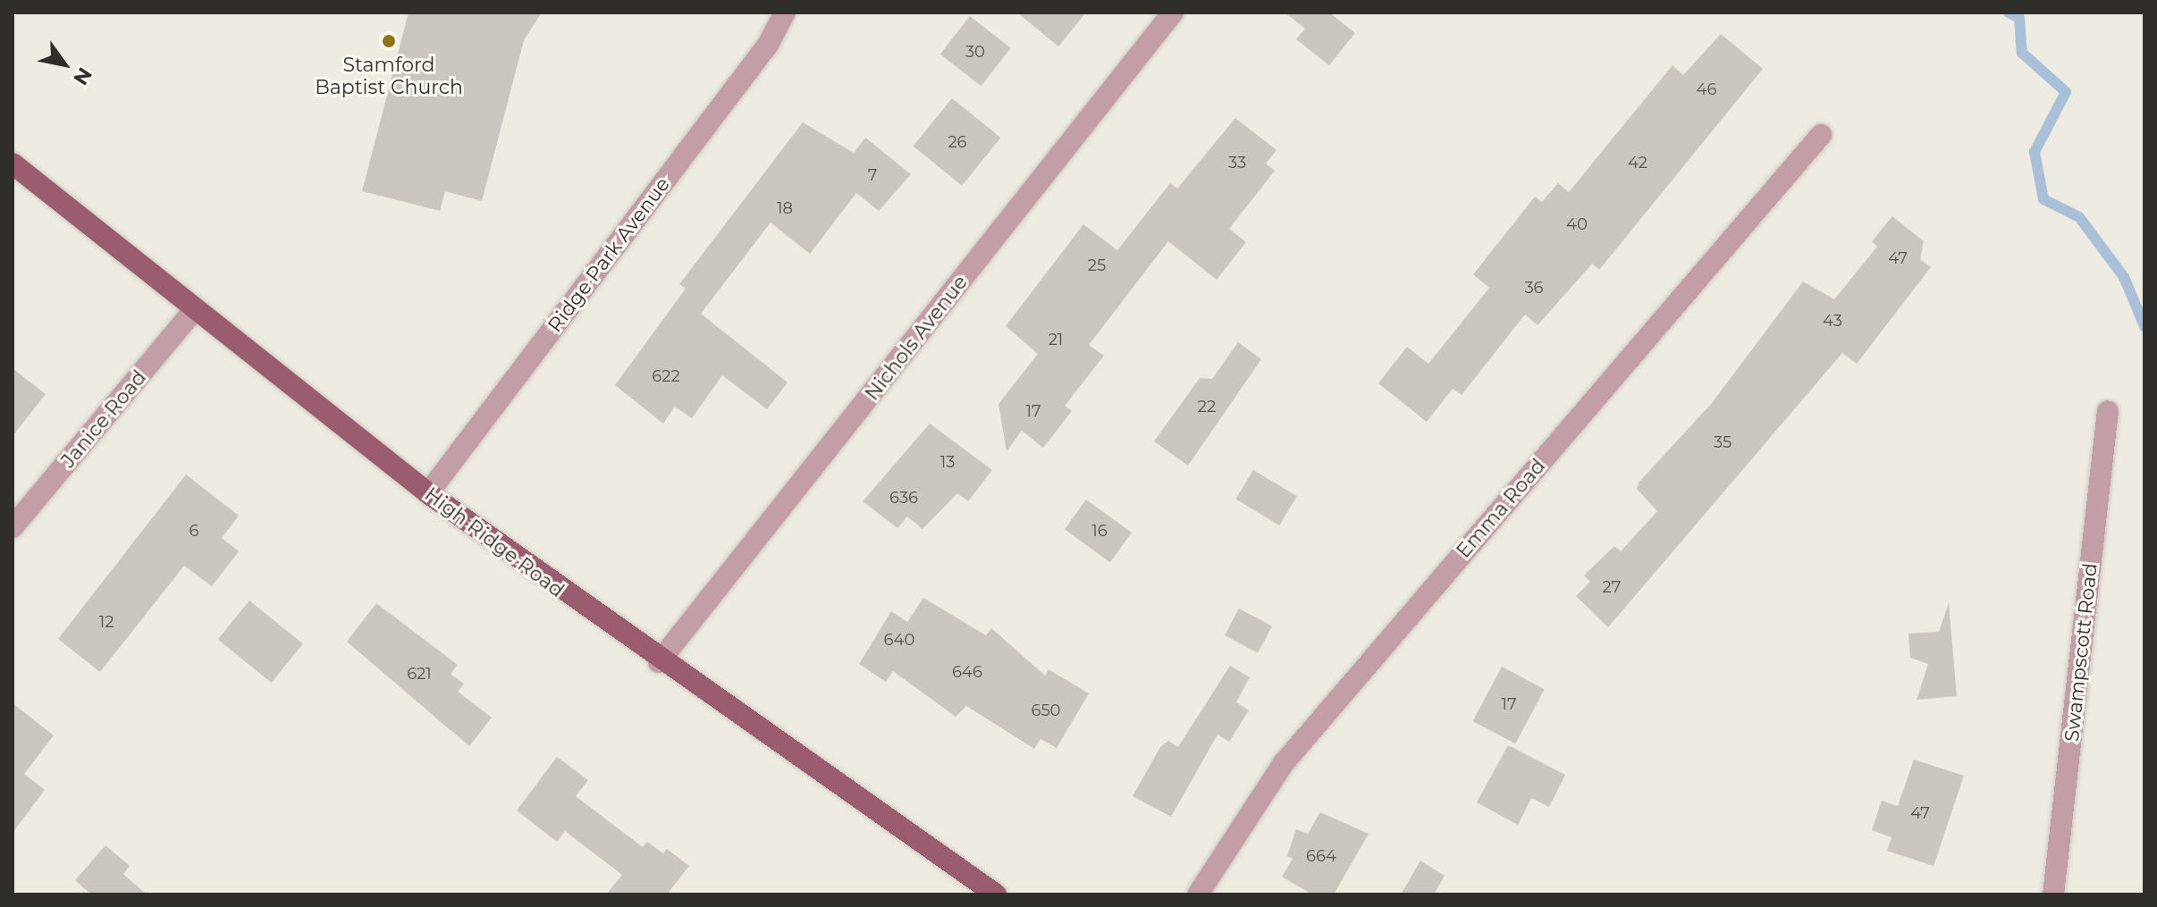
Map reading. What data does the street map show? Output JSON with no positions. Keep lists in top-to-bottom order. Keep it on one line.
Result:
{"streets":{"main road":["High Ridge Road"],"street":["Ridge Park Avenue","Nichols Avenue","Janice Road","Emma Road","Swampscott Road"]},"crossings":[["Ridge Park Avenue","High Ridge Road"],["Nichols Avenue","High Ridge Road"],["Janice Road","High Ridge Road"]],"places":["Stamford Baptist Church"],"house_numbers":["30","46","26","33","42","7","18","40","47","25","36","43","21","622","22","17","35","13","636","6","16","27","12","640","646","621","17","650","47","664"],"north":"bottom right"}
